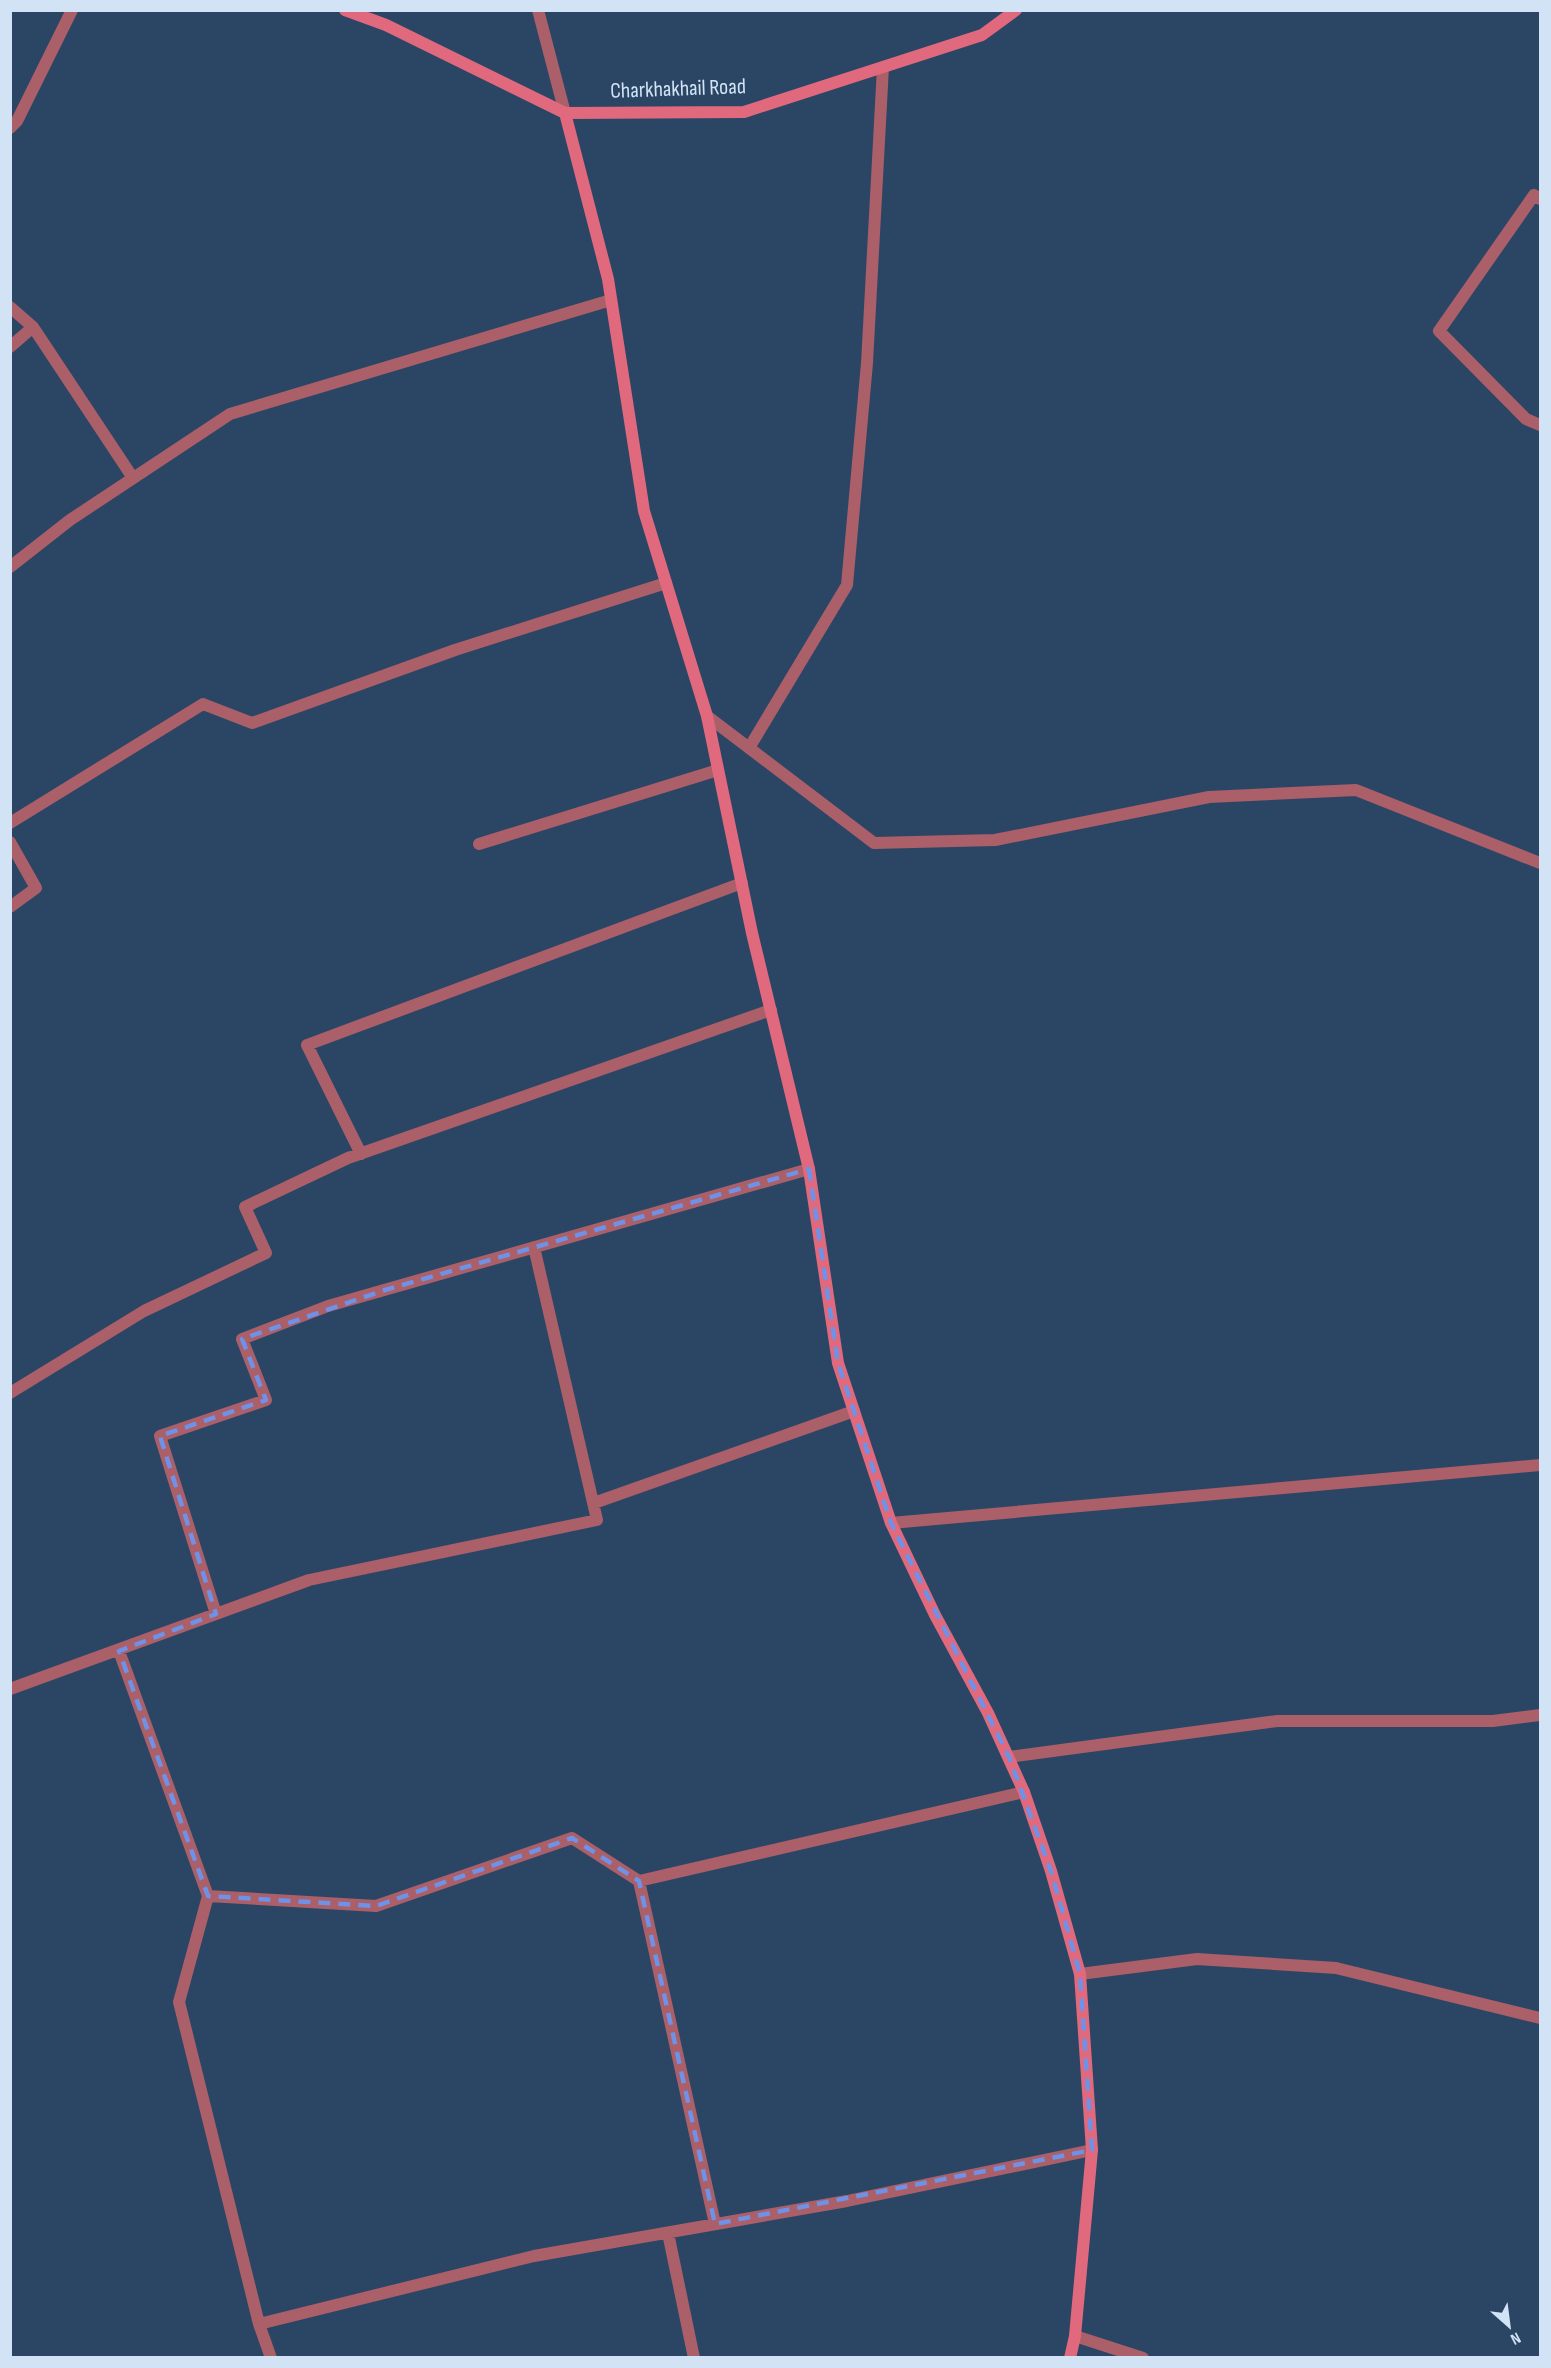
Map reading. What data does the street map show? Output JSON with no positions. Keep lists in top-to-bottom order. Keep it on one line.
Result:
{"streets":{"street":["Charkhakhail Road"]},"north":"bottom right"}
